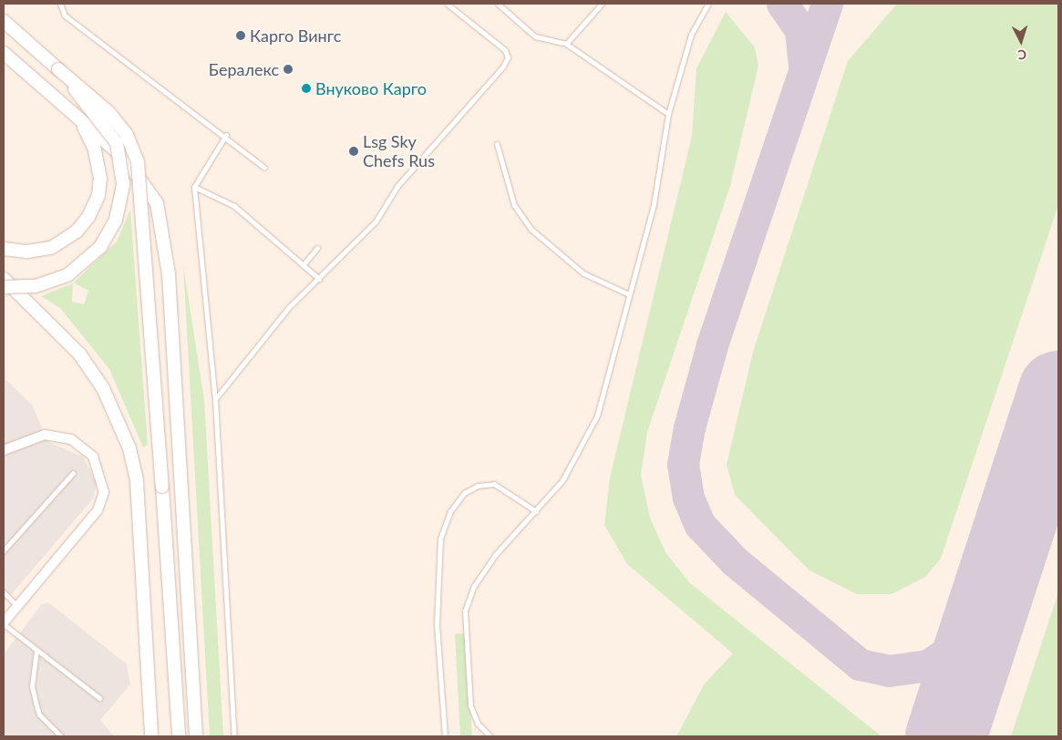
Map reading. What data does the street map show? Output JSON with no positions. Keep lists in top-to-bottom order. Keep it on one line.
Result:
{"places":["Карго Вингс","Бералекс","Внуково Карго","Lsg Sky Chefs Rus"],"north":"bottom"}
